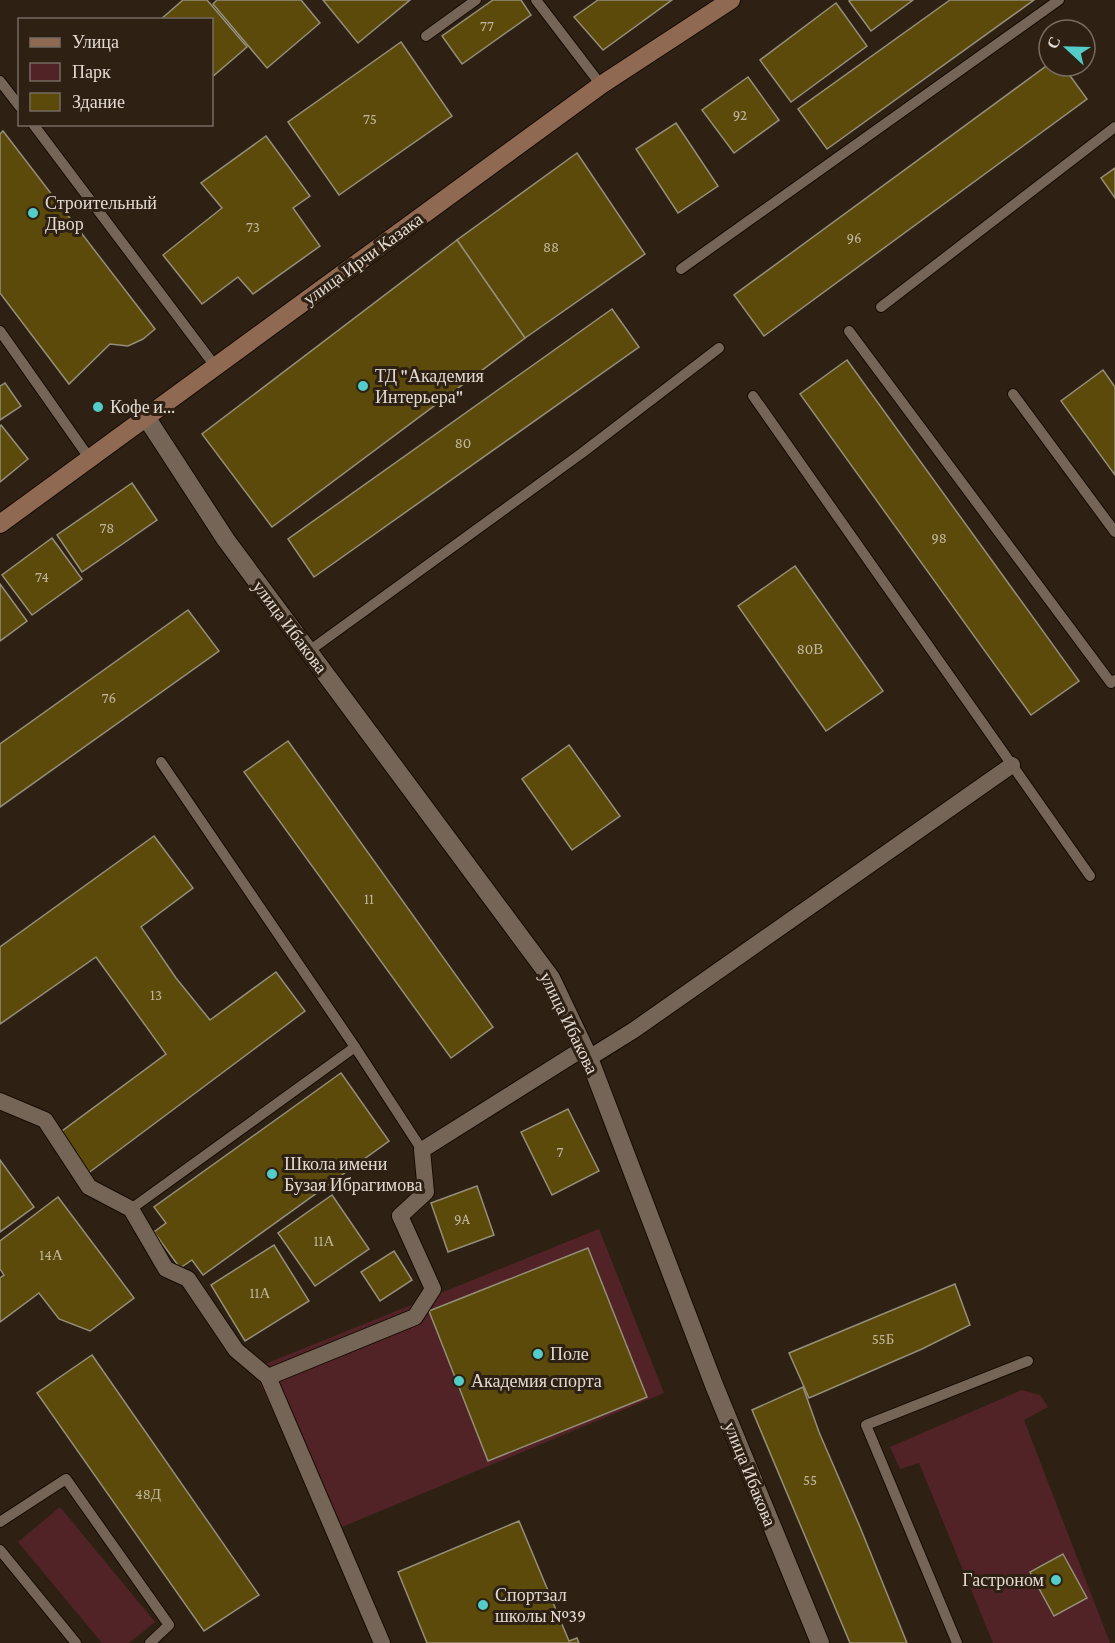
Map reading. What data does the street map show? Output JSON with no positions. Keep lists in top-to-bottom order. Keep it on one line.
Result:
{"streets":{"main road":["улица Ирчи Казака"],"street":["улица Ибакова"]},"crossings":[["улица Ирчи Казака","улица Ибакова"]],"places":["Строительный Двор","ТД \"Академия Интерьера\"","Кофе и...","Школа имени Бузая Ибрагимова","Поле","Академия спорта","Гастроном","Спортзал школы №39"],"house_numbers":["77","92","75","73","96","88","80","78","98","74","80В","76","11","13","7","9A","11А","14А","11А","55Б","55","48Д"],"legend":["Улица","Парк","Здание"],"north":"left"}
